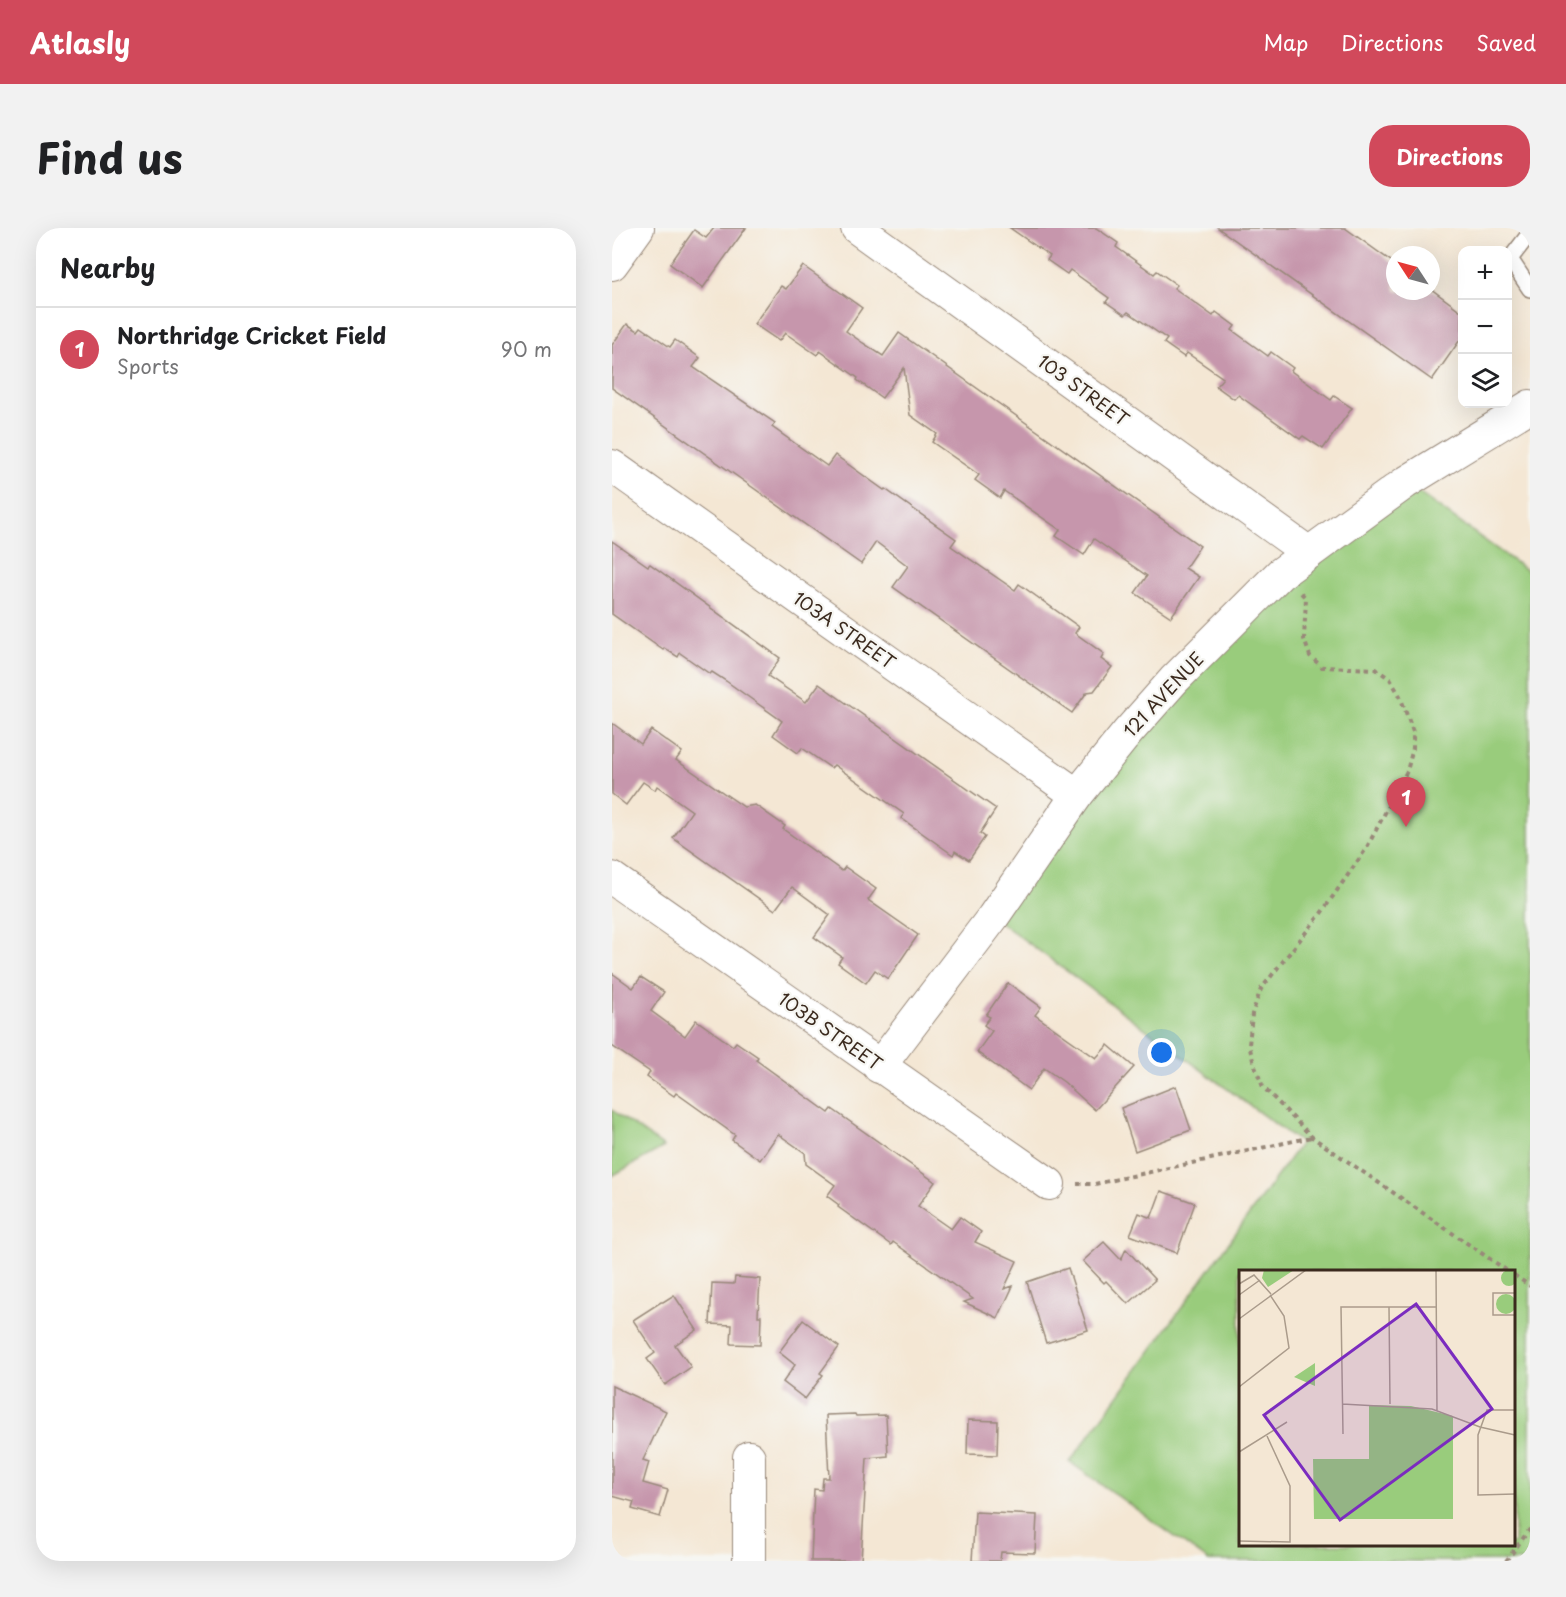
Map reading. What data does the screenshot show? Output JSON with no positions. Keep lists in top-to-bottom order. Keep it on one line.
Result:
{"streets":{"street":["103 STREET","103A STREET","121 AVENUE","103B STREET"]},"crossings":[["103 STREET","121 AVENUE"],["103A STREET","121 AVENUE"],["121 AVENUE","103B STREET"]],"north":"top left","page":{"header":"Atlasly","nav":["Map","Directions","Saved"],"title":"Find us","buttons":"Directions","heading":"Nearby","map_buttons":["+","−"],"list":[{"mark":"1","name":"Northridge Cricket Field","note":"Sports","value":"90 m"}],"pins":"1"}}
